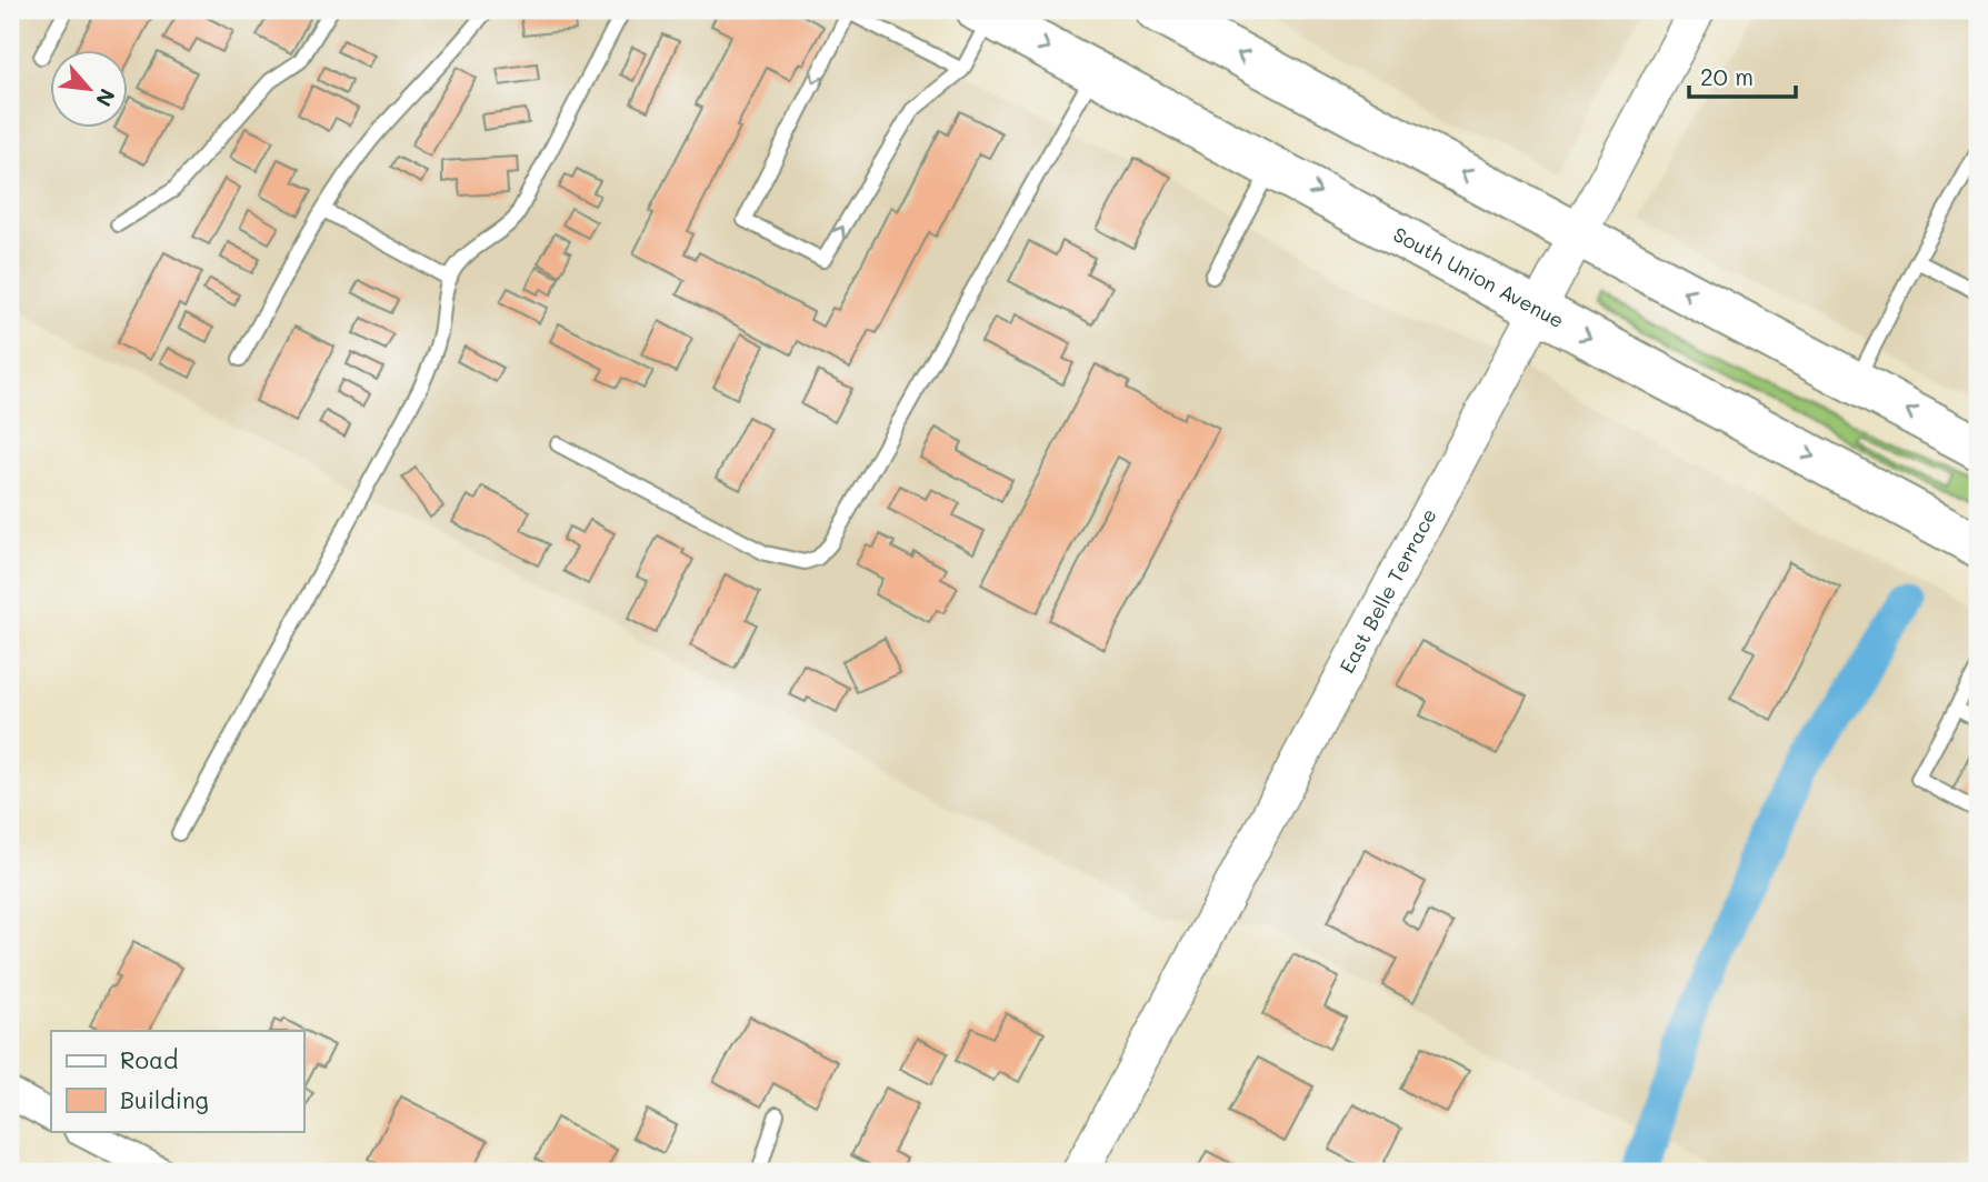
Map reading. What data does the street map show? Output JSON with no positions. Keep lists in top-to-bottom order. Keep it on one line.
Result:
{"streets":{"main road":["South Union Avenue"],"street":["East Belle Terrace"]},"crossings":[["South Union Avenue","East Belle Terrace"]],"legend":["Road","Building"],"scale_bar":"20 m","north":"bottom right"}
